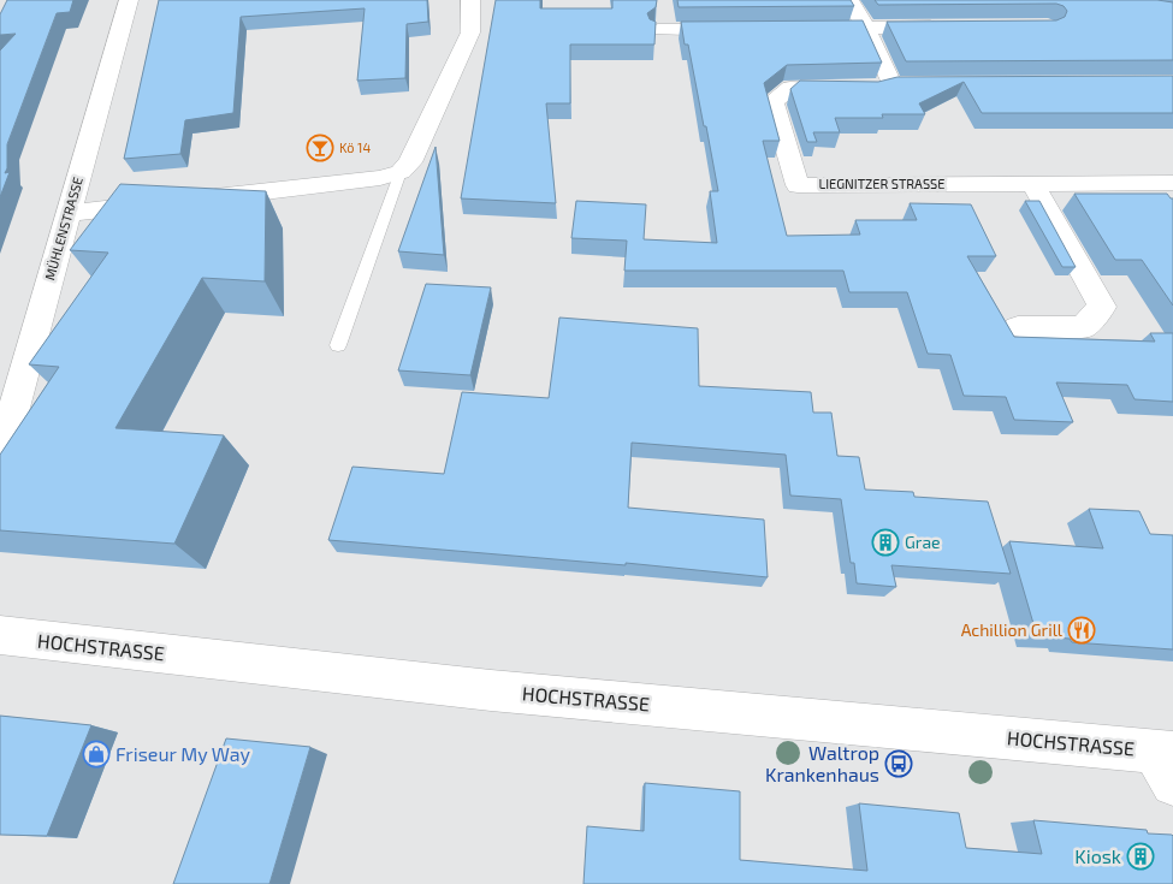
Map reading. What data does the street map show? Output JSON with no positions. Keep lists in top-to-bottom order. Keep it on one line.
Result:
{"streets":{"street":["LIEGNITZER STRASSE","MÜHLENSTRASSE","HOCHSTRASSE"]},"places":{"bar":["Kö 14"],"building":["Grae","Kiosk"],"restaurant":["Achillion Grill"],"shop":["Friseur My Way"],"bus stop":["Waltrop Krankenhaus"]}}
